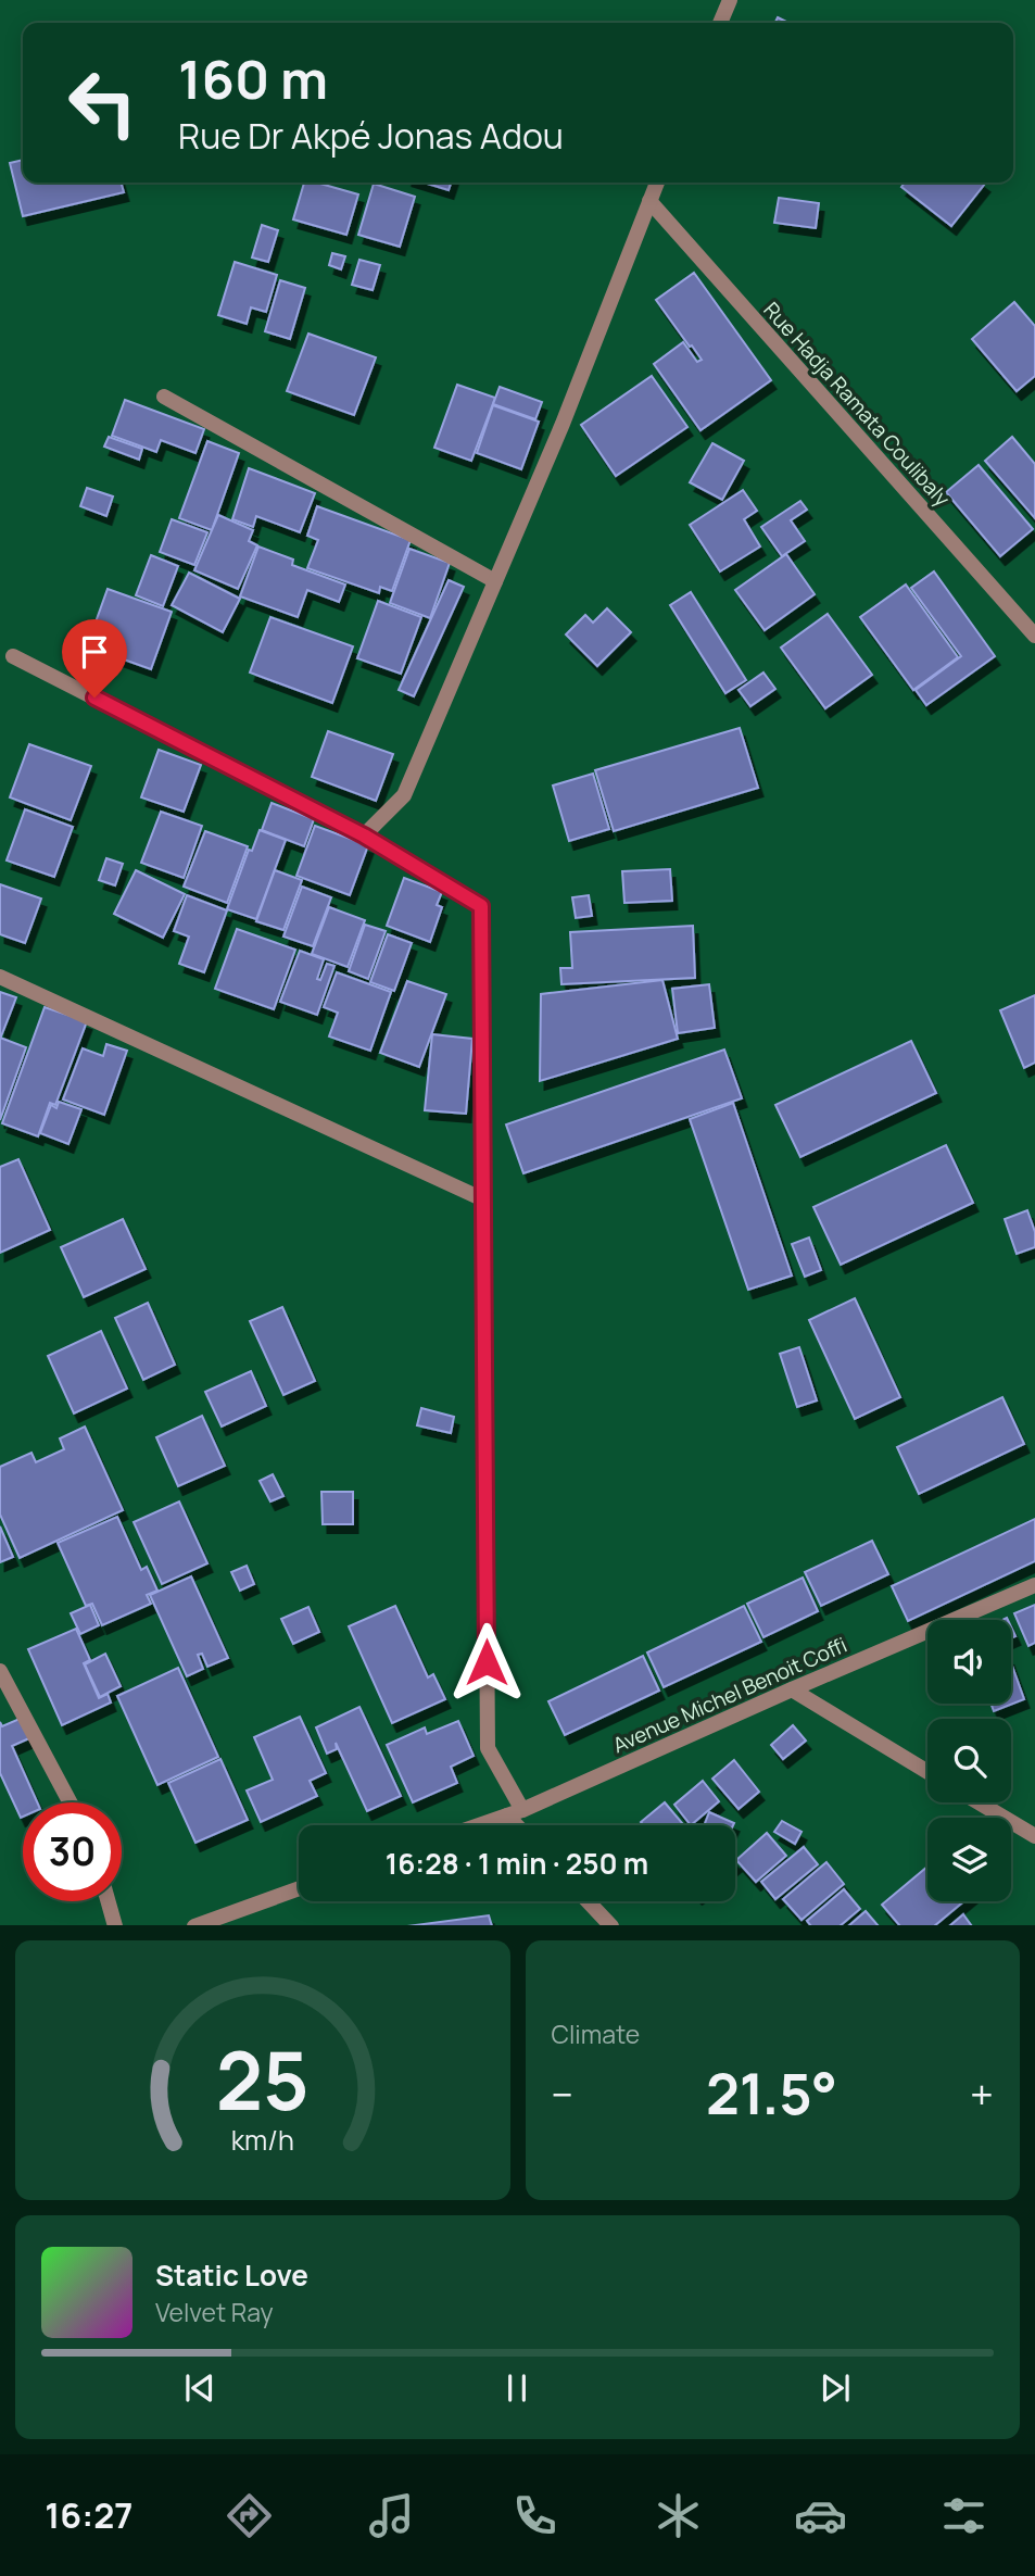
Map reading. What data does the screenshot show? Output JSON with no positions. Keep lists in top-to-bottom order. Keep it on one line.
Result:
{"streets":{"street":["Rue Hadja Ramata Coulibaly","Avenue Michel Benoit Coffi"]},"page":{"turn":["160 m","Rue Dr Akpé Jonas Adou"],"limit":"30","trip":"16:28 · 1 min · 250 m","tile":"Climate","heat":["−","21.5°","+"],"song":["Static Love","Velvet Ray"],"tabs":"16:27","gauge":["25","km/h"]}}
